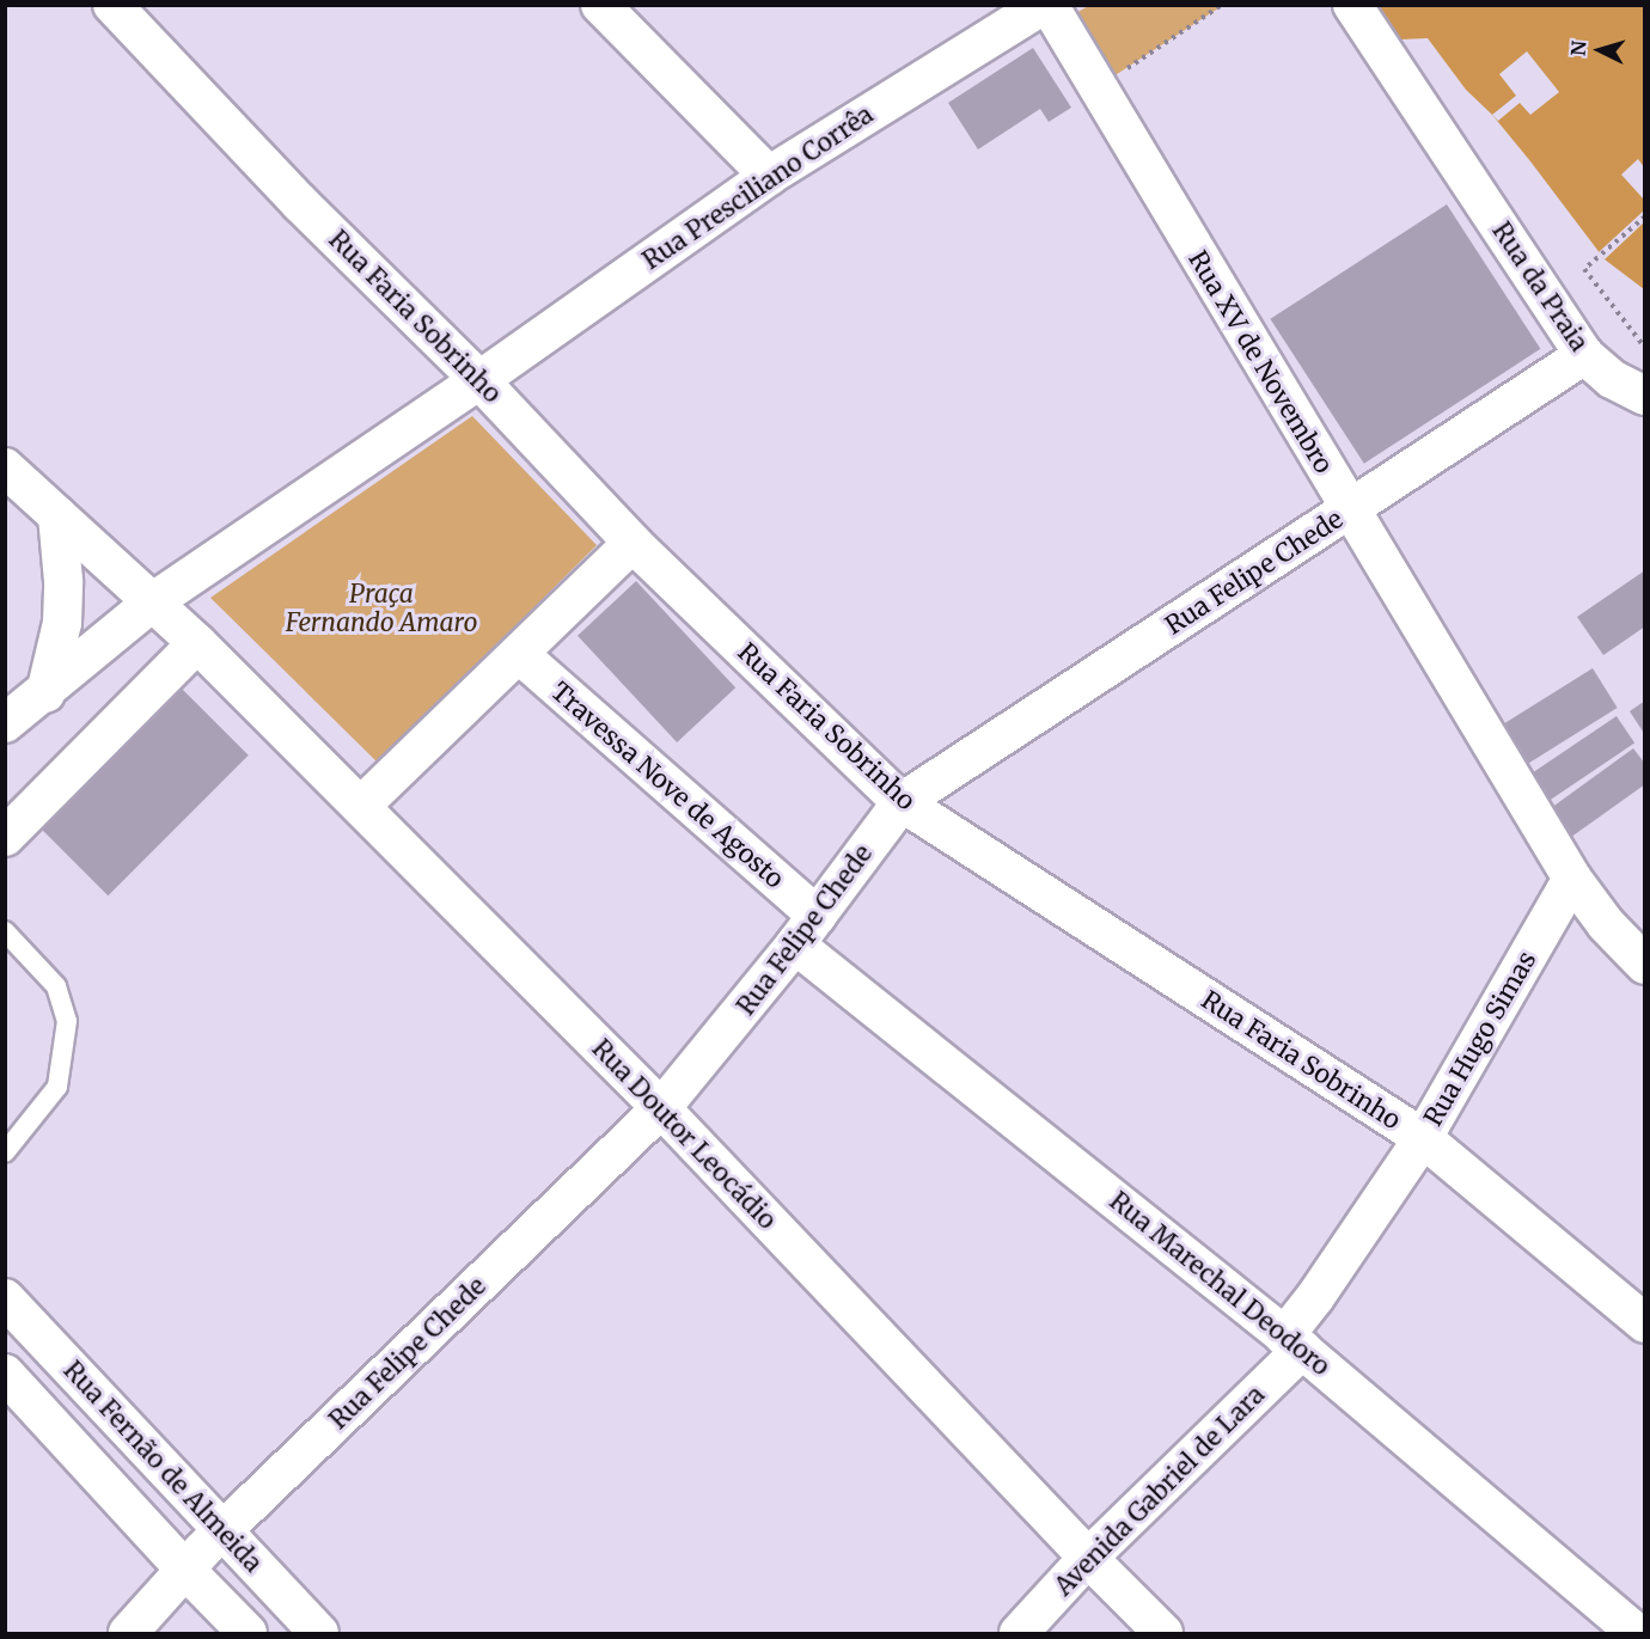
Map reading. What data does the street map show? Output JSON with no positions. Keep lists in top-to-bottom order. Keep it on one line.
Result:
{"streets":{"street":["Rua Presciliano Corrêa","Rua da Praia","Rua Faria Sobrinho","Rua XV de Novembro","Rua Felipe Chede","Travessa Nove de Agosto","Rua Hugo Simas","Rua Doutor Leocádio","Rua Marechal Deodoro","Rua Fernão de Almeida","Avenida Gabriel de Lara"]},"crossings":[["Rua Presciliano Corrêa","Rua Faria Sobrinho"],["Rua Presciliano Corrêa","Rua XV de Novembro"],["Rua Presciliano Corrêa","Rua Doutor Leocádio"],["Rua da Praia","Rua Felipe Chede"],["Rua Faria Sobrinho","Rua Felipe Chede"],["Rua Faria Sobrinho","Rua Hugo Simas"],["Rua XV de Novembro","Rua Felipe Chede"],["Rua XV de Novembro","Rua Hugo Simas"],["Rua Felipe Chede","Travessa Nove de Agosto"],["Rua Felipe Chede","Rua Doutor Leocádio"],["Rua Felipe Chede","Rua Marechal Deodoro"],["Rua Felipe Chede","Rua Fernão de Almeida"],["Travessa Nove de Agosto","Rua Marechal Deodoro"],["Rua Hugo Simas","Rua Marechal Deodoro"],["Rua Hugo Simas","Avenida Gabriel de Lara"],["Rua Doutor Leocádio","Avenida Gabriel de Lara"],["Rua Marechal Deodoro","Avenida Gabriel de Lara"]],"parks":["Praça Fernando Amaro"],"north":"left"}
